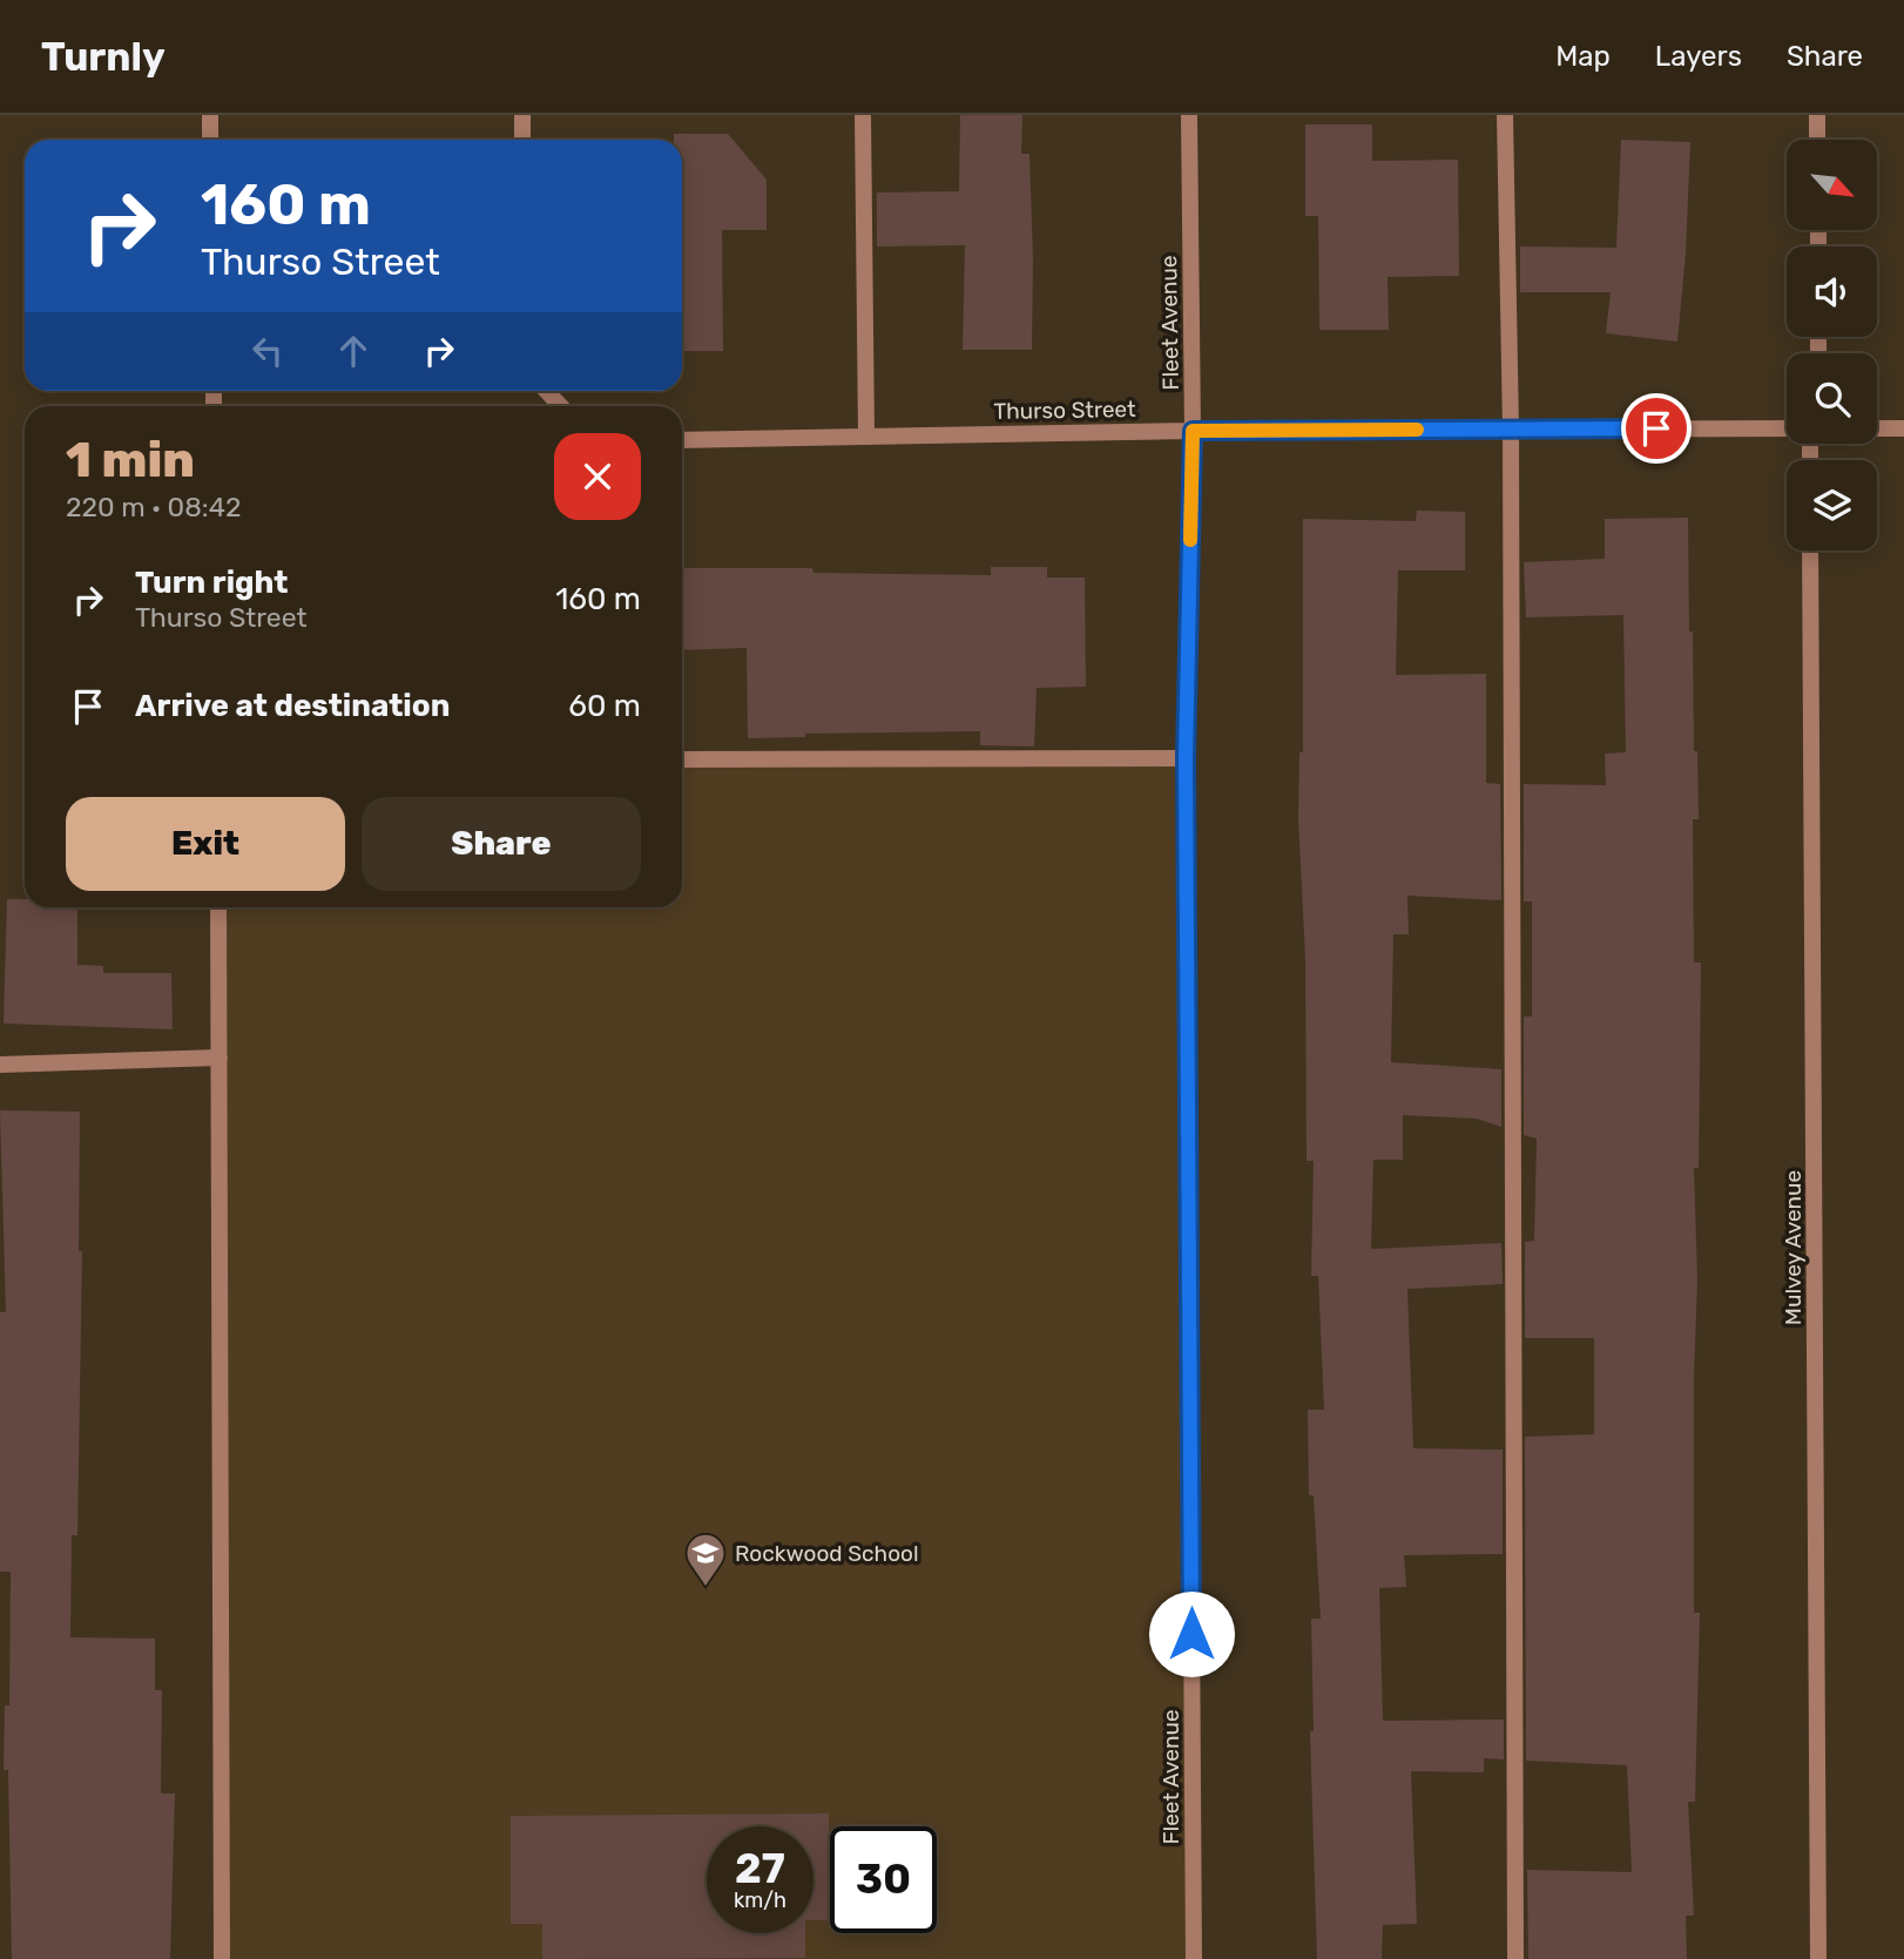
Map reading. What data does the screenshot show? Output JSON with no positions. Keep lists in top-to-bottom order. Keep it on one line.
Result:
{"streets":{"street":["Fleet Avenue","Thurso Street","Mulvey Avenue"]},"crossings":[["Fleet Avenue","Thurso Street"]],"places":{"school or university":["Rockwood School"]},"north":"bottom right","page":{"header":"Turnly","nav":["Map","Layers","Share"],"turn":["160 m","Thurso Street"],"heading":["1 min","220 m · 08:42"],"list":[{"name":"Turn right","note":"Thurso Street","value":"160 m"},{"name":"Arrive at destination","value":"60 m"}],"buttons":["Exit","Share"],"speed":"27 km/h","limit":"30"}}
